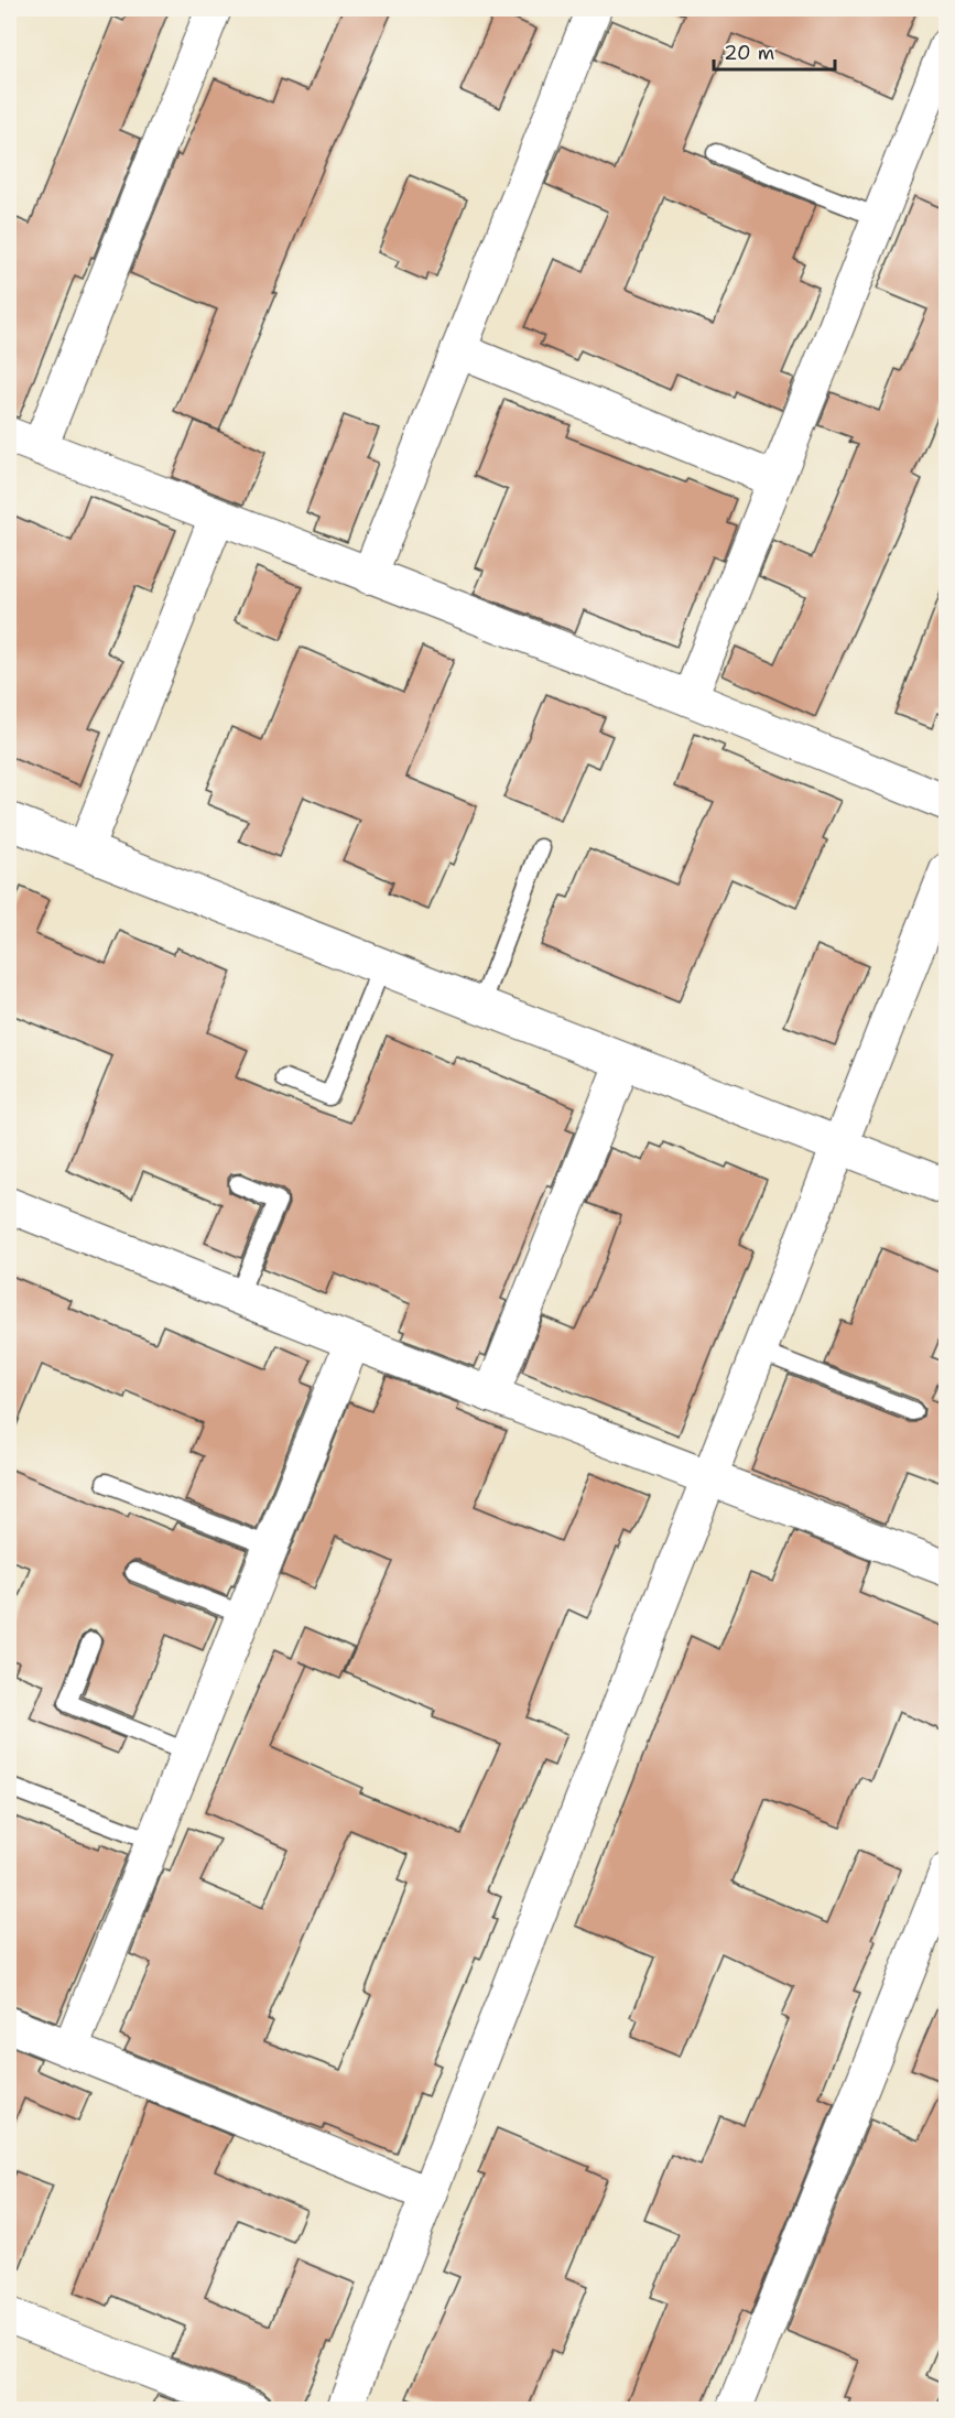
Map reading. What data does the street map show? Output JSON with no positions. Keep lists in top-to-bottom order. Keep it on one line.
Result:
{"scale_bar":"20 m"}
